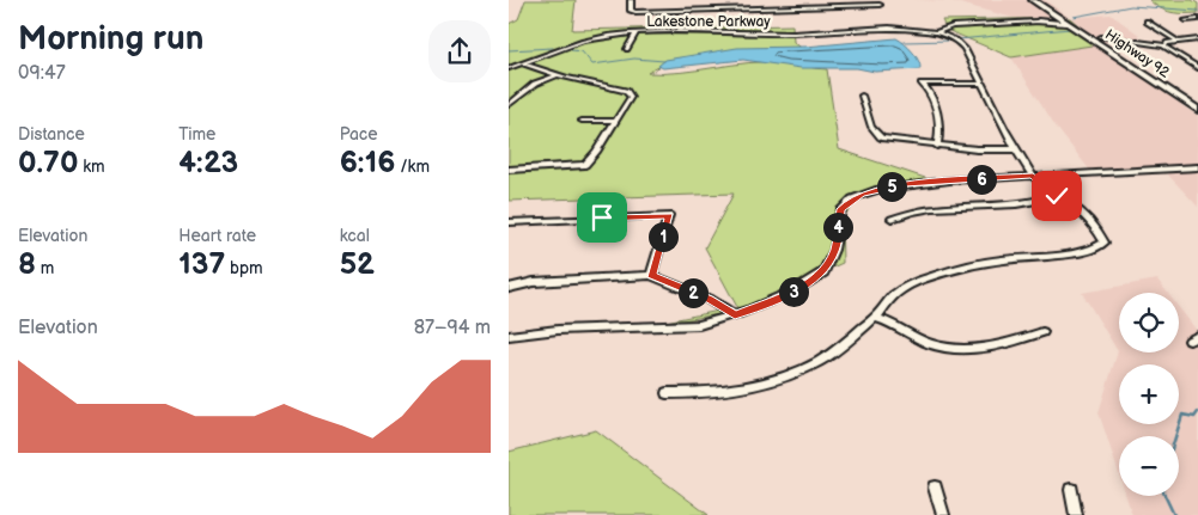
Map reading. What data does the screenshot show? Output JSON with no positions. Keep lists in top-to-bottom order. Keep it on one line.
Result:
{"streets":{"main road":["Highway 92"],"street":["Lakestone Parkway"]},"page":{"heading":["Morning run","09:47"],"stats":[["Distance","0.70 km"],["Time","4:23"],["Pace","6:16 /km"],["Elevation","8 m"],["Heart rate","137 bpm"],["kcal","52"]],"pins":["6","5","4","1","3","2"],"map_buttons":["+","−"],"chart":["Elevation","87–94 m"]}}
